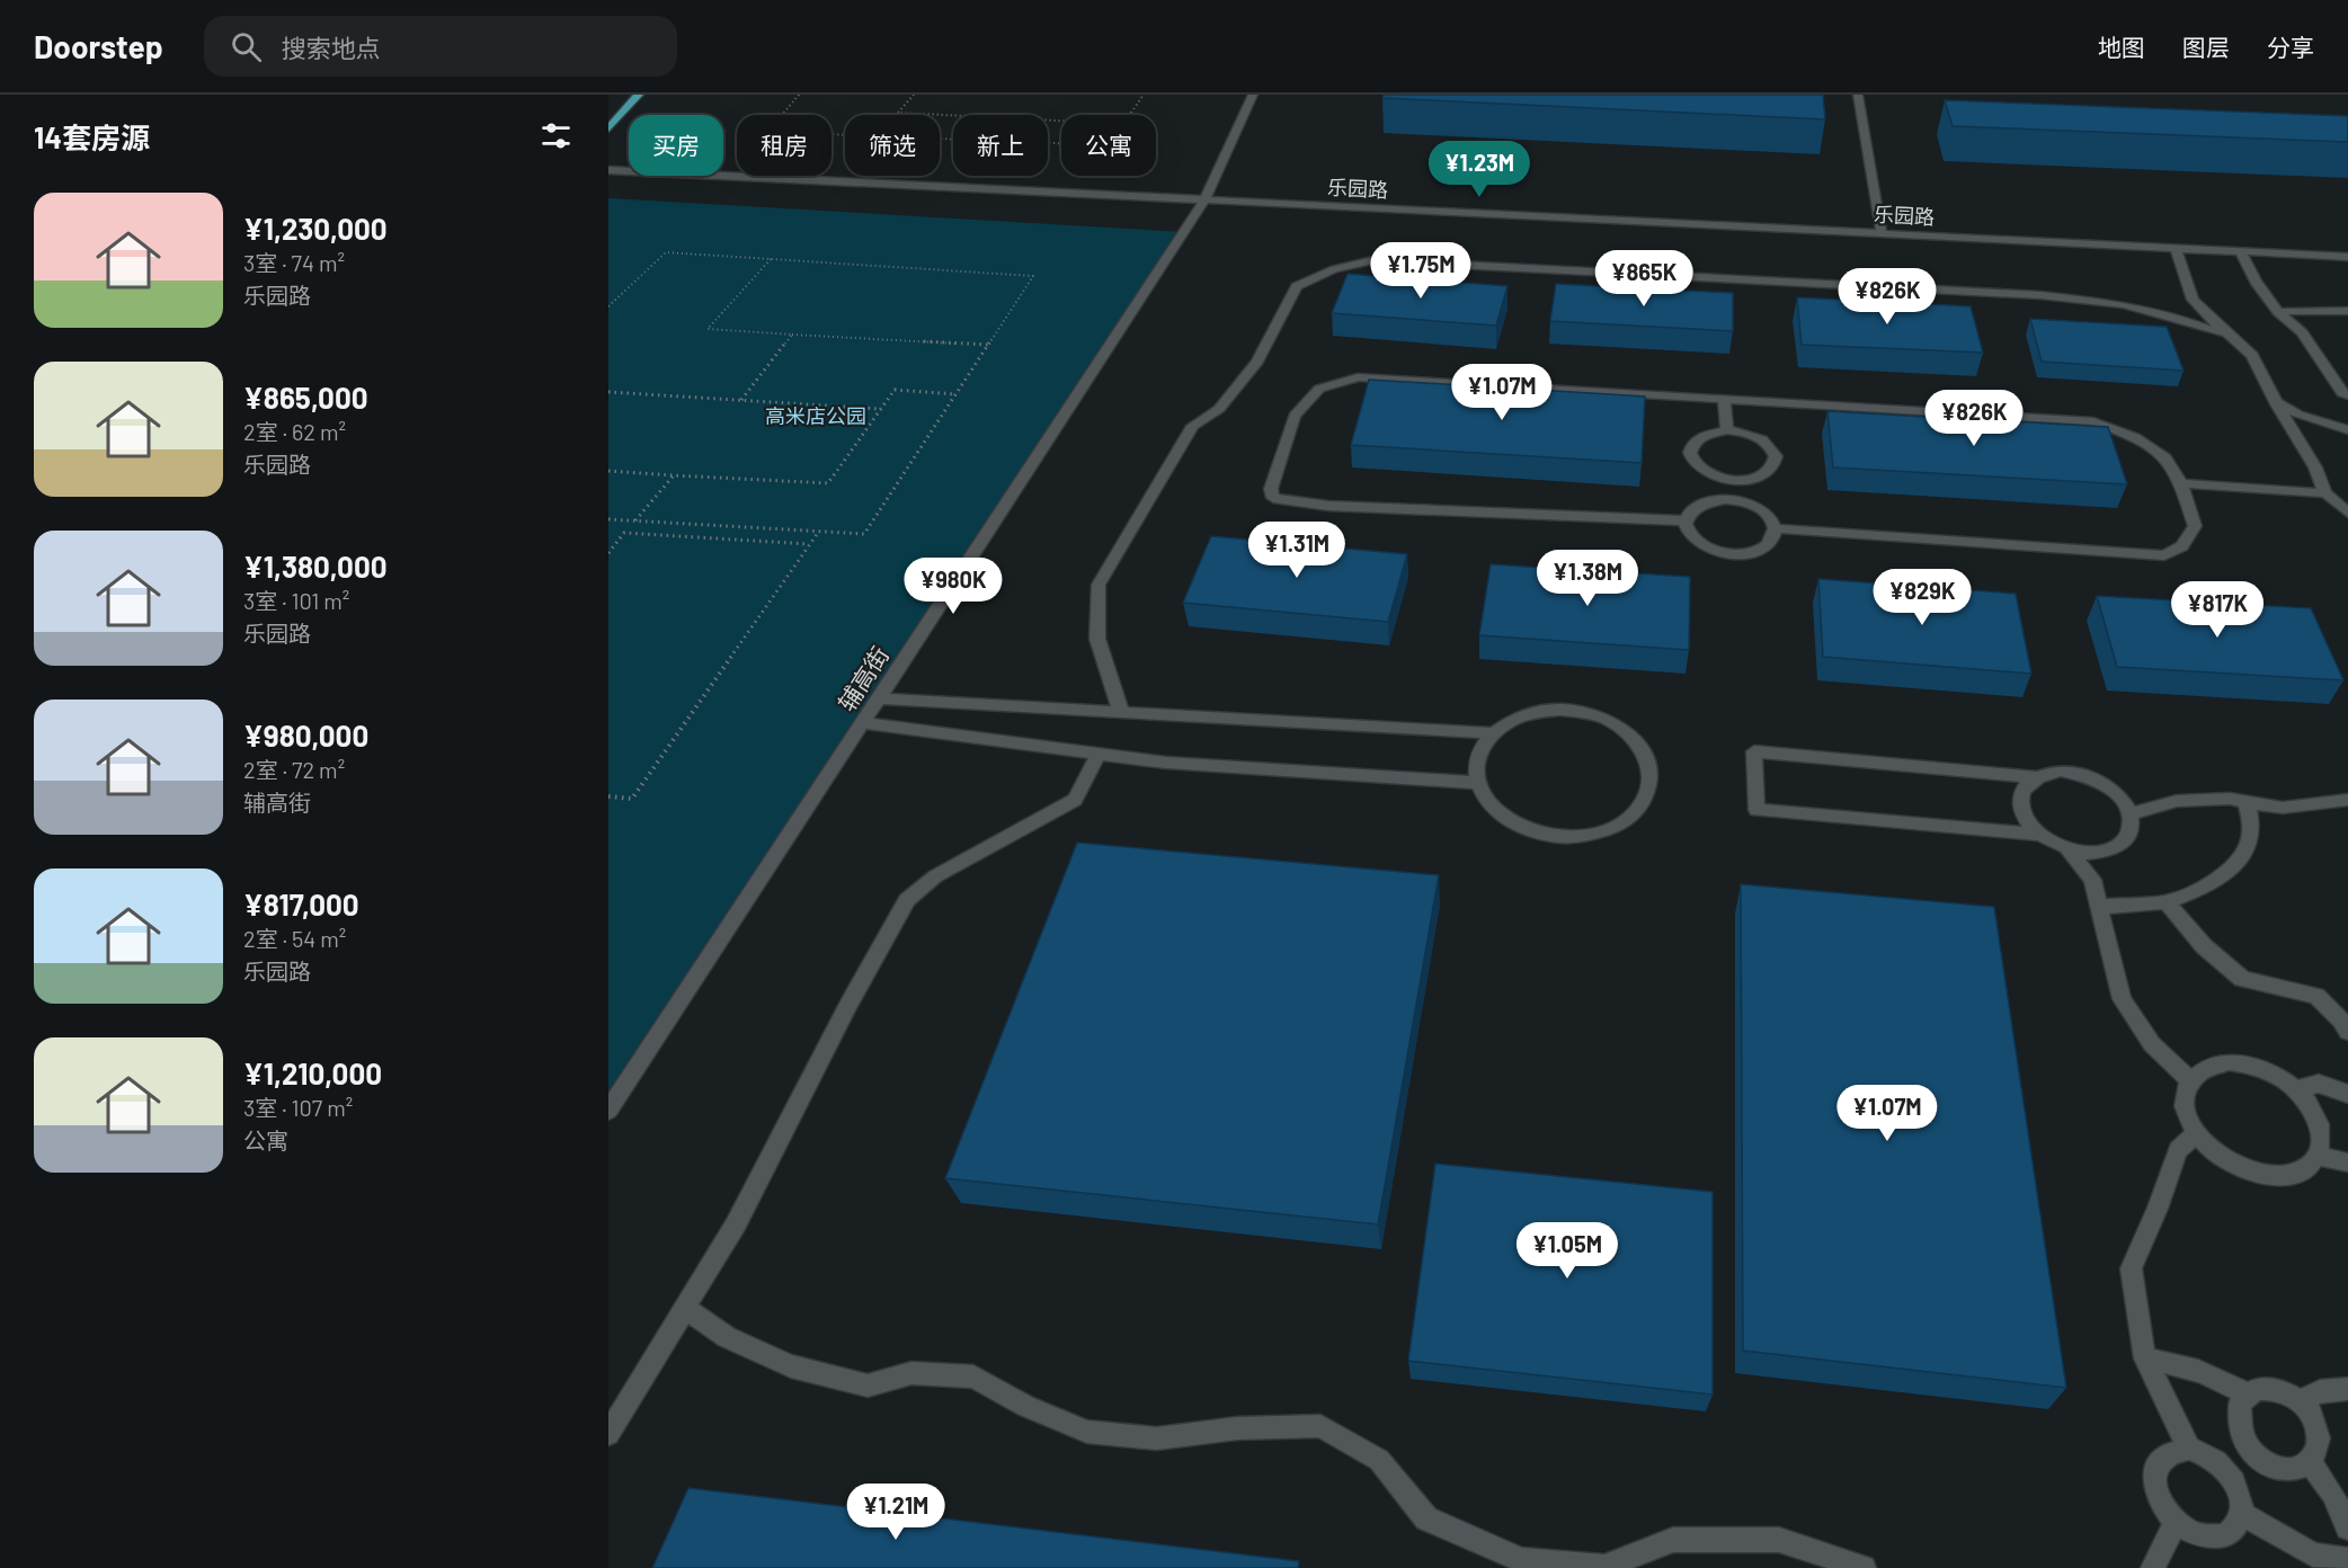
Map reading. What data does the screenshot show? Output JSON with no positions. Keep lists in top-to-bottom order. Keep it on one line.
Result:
{"streets":{"street":["乐园路","辅高街"]},"crossings":[["乐园路","辅高街"]],"parks":["高米店公园"],"page":{"header":"Doorstep","search":"搜索地点","nav":["地图","图层","分享"],"heading":"14套房源","chip":["买房","租房","筛选","新上","公寓"],"price":["¥1.23M","¥1.75M","¥865K","¥826K","¥1.07M","¥826K","¥1.31M","¥1.38M","¥980K","¥829K","¥817K","¥1.07M","¥1.05M","¥1.21M"],"list":[{"name":"¥1,230,000","note":"3室 · 74 m² · 乐园路"},{"name":"¥865,000","note":"2室 · 62 m² · 乐园路"},{"name":"¥1,380,000","note":"3室 · 101 m² · 乐园路"},{"name":"¥980,000","note":"2室 · 72 m² · 辅高街"},{"name":"¥817,000","note":"2室 · 54 m² · 乐园路"},{"name":"¥1,210,000","note":"3室 · 107 m² · 公寓"}]}}
